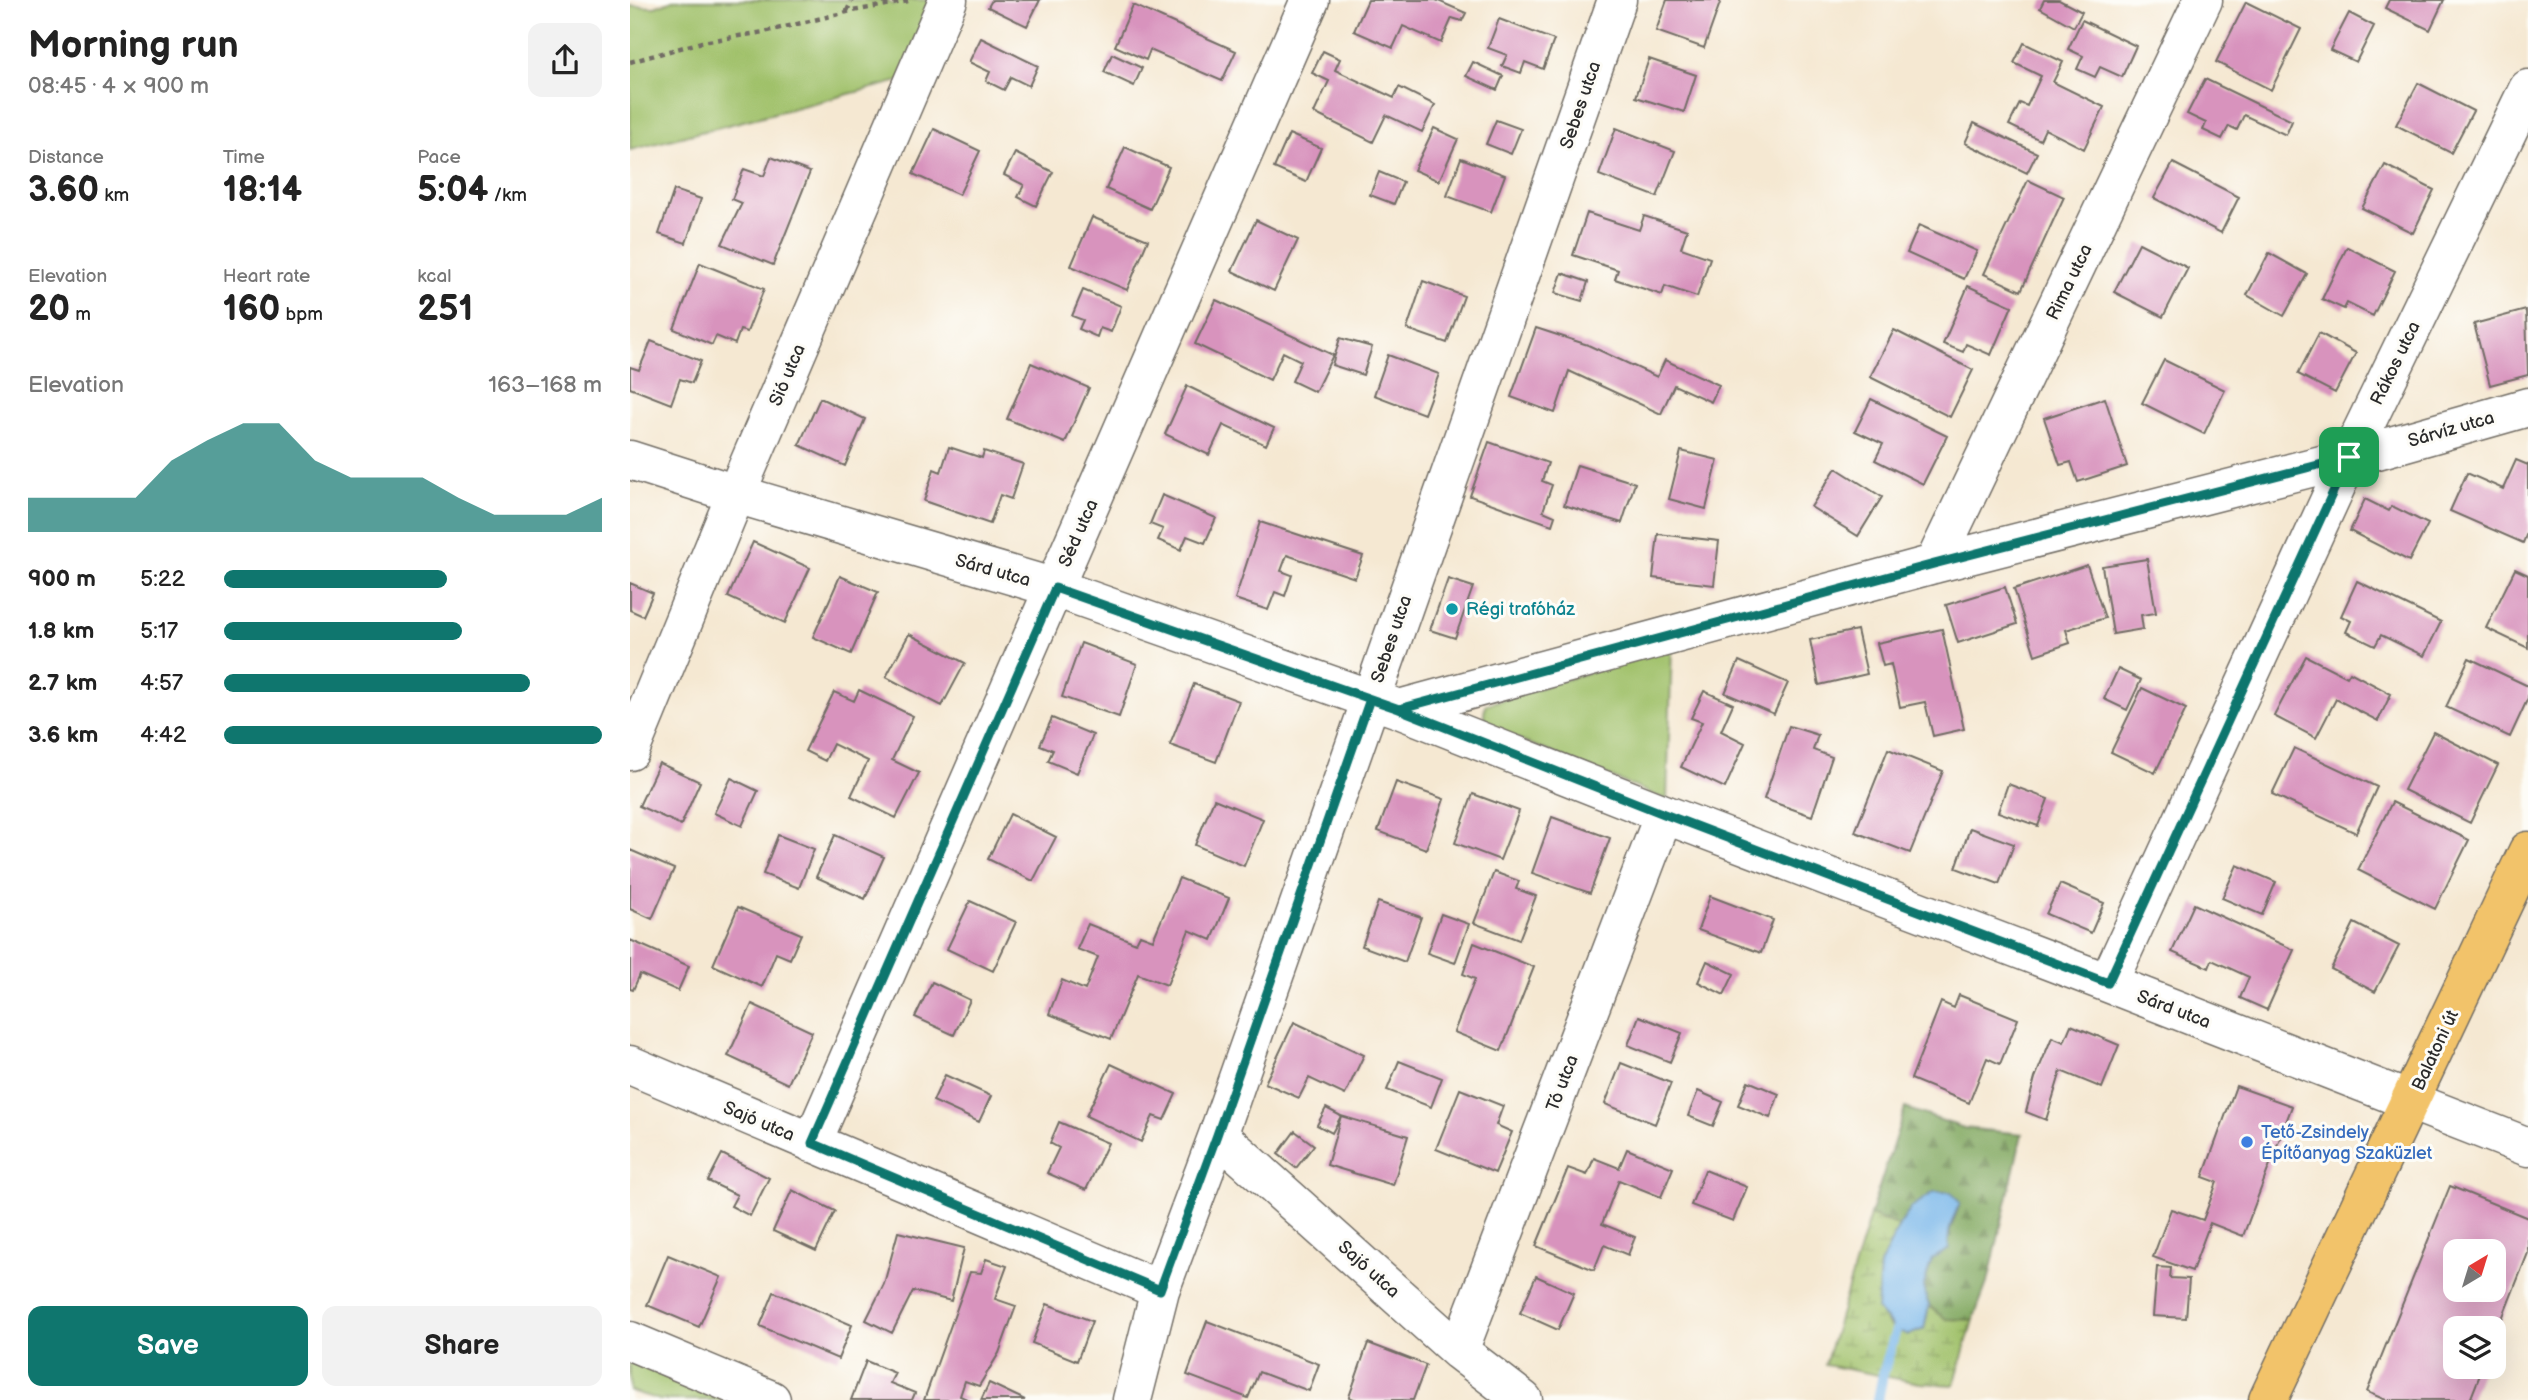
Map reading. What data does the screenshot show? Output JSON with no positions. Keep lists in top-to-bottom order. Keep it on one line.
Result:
{"streets":{"main road":["Balatoni út"],"street":["Sebes utca","Rima utca","Rákos utca","Sió utca","Sárvíz utca","Séd utca","Sárd utca","Tó utca","Sajó utca"]},"crossings":[["Sebes utca","Sárvíz utca"],["Sebes utca","Sárd utca"],["Sebes utca","Sajó utca"],["Rima utca","Sárvíz utca"],["Rákos utca","Sárvíz utca"],["Rákos utca","Sárd utca"],["Sió utca","Sárd utca"],["Sárvíz utca","Sárd utca"],["Séd utca","Sárd utca"],["Séd utca","Sajó utca"],["Sárd utca","Balatoni út"],["Sárd utca","Tó utca"],["Tó utca","Sajó utca"]],"places":["Régi trafóház","Tető-Zsindely Építőanyag Szaküzlet"],"north":"top right","page":{"heading":["Morning run","08:45 · 4 × 900 m"],"stats":[["Distance","3.60 km"],["Time","18:14"],["Pace","5:04 /km"],["Elevation","20 m"],["Heart rate","160 bpm"],["kcal","251"]],"chart":["Elevation","163–168 m"],"list":[{"name":"900 m","note":"5:22"},{"name":"1.8 km","note":"5:17"},{"name":"2.7 km","note":"4:57"},{"name":"3.6 km","note":"4:42"}],"buttons":["Save","Share"]}}
